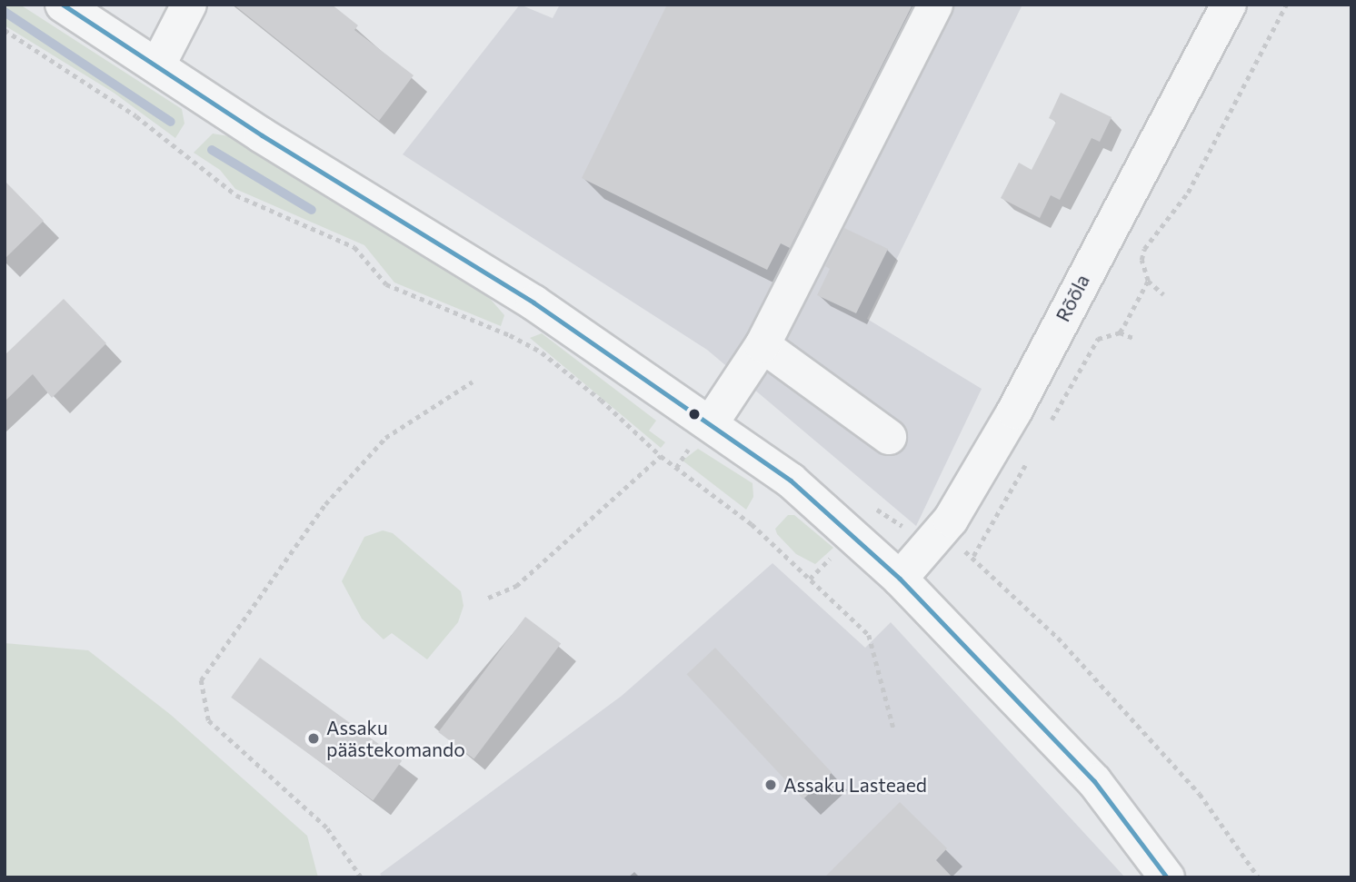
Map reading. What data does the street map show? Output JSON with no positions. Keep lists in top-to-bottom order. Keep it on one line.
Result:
{"streets":{"street":["Rõõla"]},"places":["Assaku päästekomando","Assaku Lasteaed"]}
